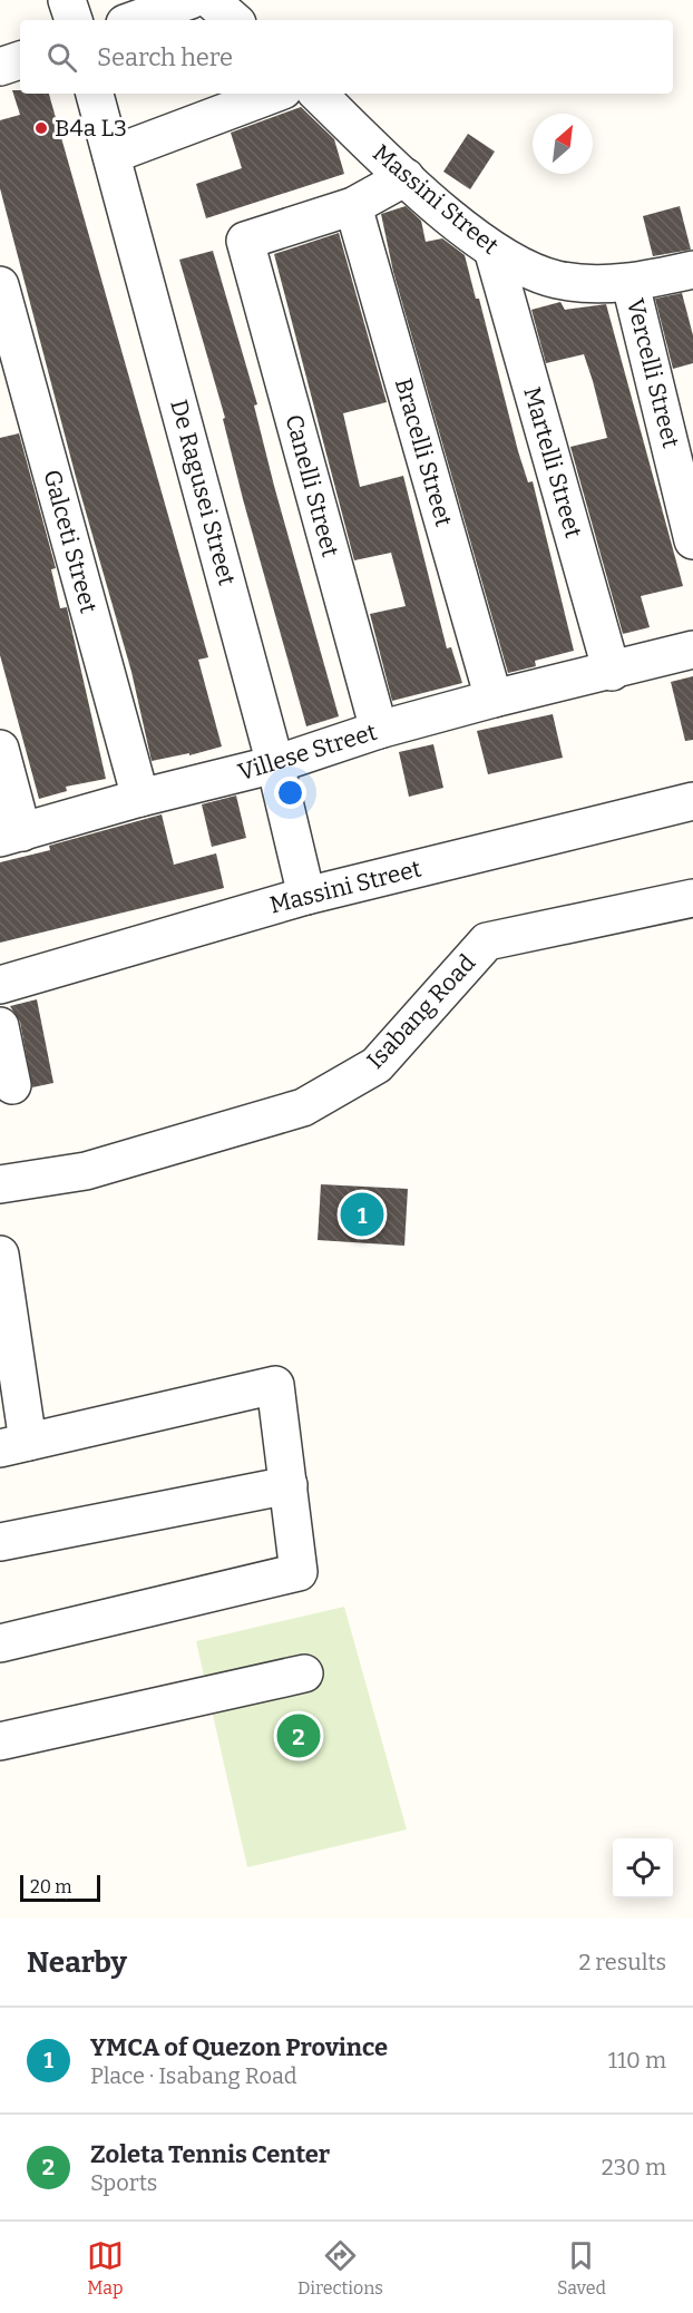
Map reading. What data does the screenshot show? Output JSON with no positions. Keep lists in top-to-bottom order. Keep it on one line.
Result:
{"streets":{"street":["Massini Street","Vercelli Street","Bracelli Street","Martelli Street","Canelli Street","De Ragusei Street","Galceti Street","Villese Street","Isabang Road"]},"crossings":[["Massini Street","Vercelli Street"],["Massini Street","Martelli Street"],["Massini Street","De Ragusei Street"],["Bracelli Street","Canelli Street"],["Bracelli Street","Villese Street"],["Martelli Street","Villese Street"],["Canelli Street","Villese Street"],["De Ragusei Street","Villese Street"],["Galceti Street","Villese Street"]],"places":["B4a L3"],"scale_bar":"20 m","north":"top right","page":{"search":"Search here","pins":["1","2"],"scale":"20 m","heading":["Nearby","2 results"],"list":[{"mark":"1","name":"YMCA of Quezon Province","note":"Place · Isabang Road","value":"110 m"},{"mark":"2","name":"Zoleta Tennis Center","note":"Sports","value":"230 m"}],"nav":["Map","Directions","Saved"]}}
